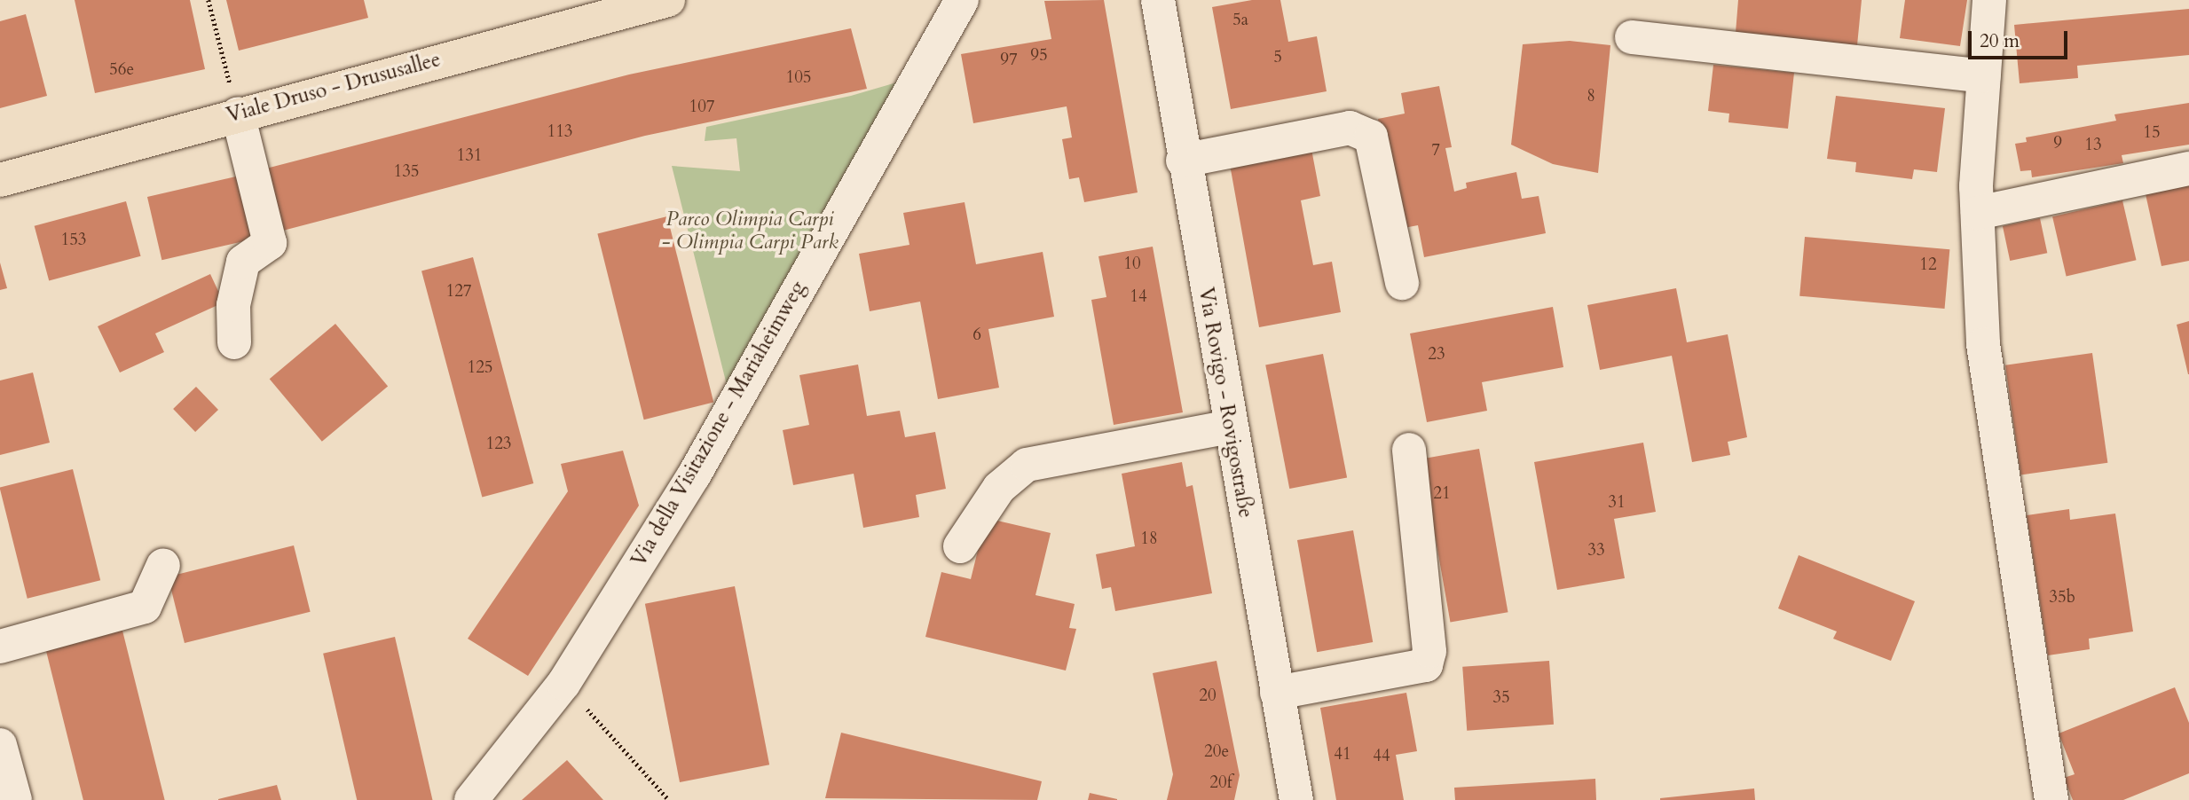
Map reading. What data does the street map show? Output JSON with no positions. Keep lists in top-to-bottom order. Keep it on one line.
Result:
{"streets":{"main road":["Viale Druso - Drususallee"],"street":["Via Rovigo - Rovigostraße","Via della Visitazione - Mariaheimweg"]},"parks":["Parco Olimpia Carpi - Olimpia Carpi Park"],"house_numbers":["5a","95","5","97","56e","105","8","107","113","15","9","13","7","131","135","153","10","12","127","14","6","23","125","123","21","31","18","33","35b","20","35","20e","41","44","20f"],"scale_bar":"20 m"}
